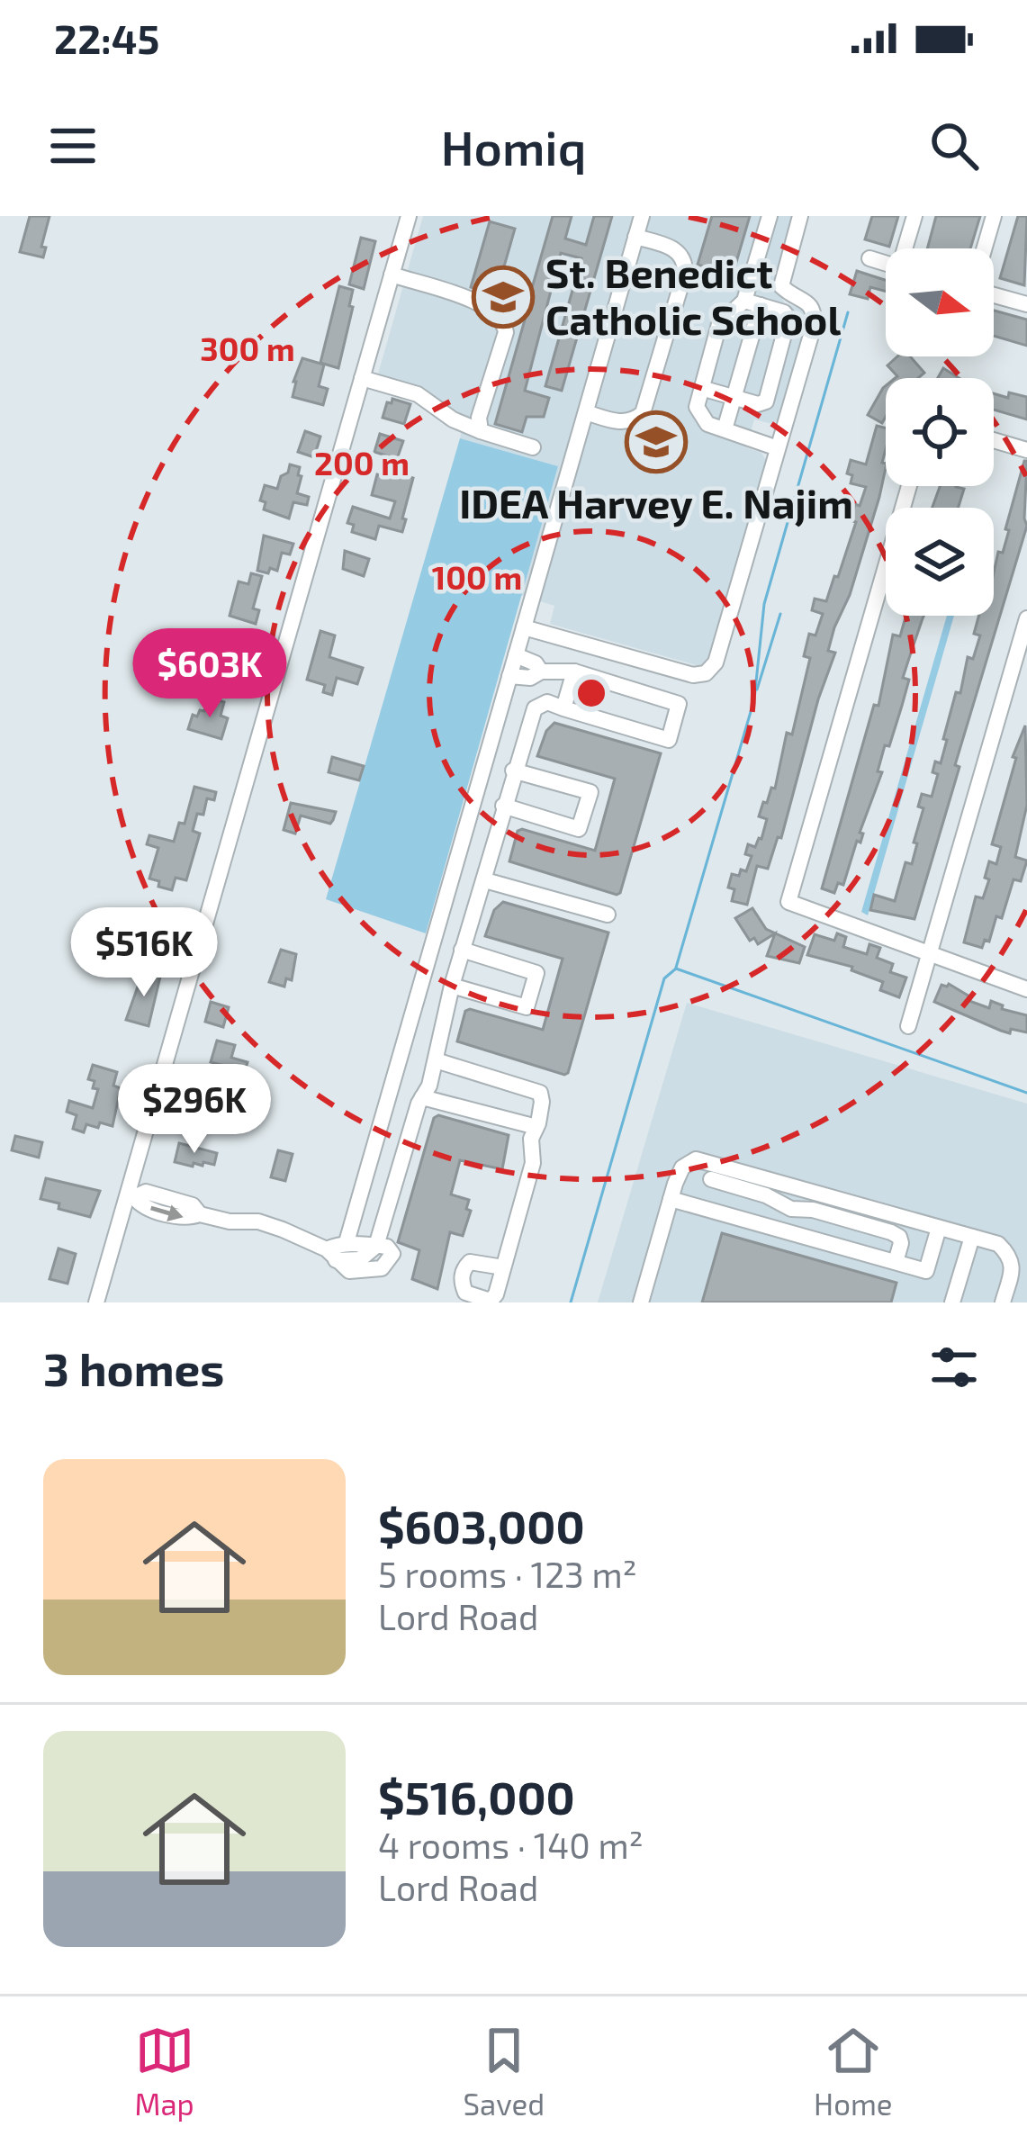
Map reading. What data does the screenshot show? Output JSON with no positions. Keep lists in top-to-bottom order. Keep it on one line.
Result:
{"places":{"school or university":["St. Benedict Catholic School","IDEA Harvey E. Najim"]},"north":"right","page":{"status":"22:45","header":"Homiq","price":["$603K","$516K","$296K"],"heading":"3 homes","list":[{"name":"$603,000","note":"5 rooms · 123 m² · Lord Road"},{"name":"$516,000","note":"4 rooms · 140 m² · Lord Road"}],"tabs":["Map","Saved","Home"]},"rings":["300 m","200 m","100 m"]}
